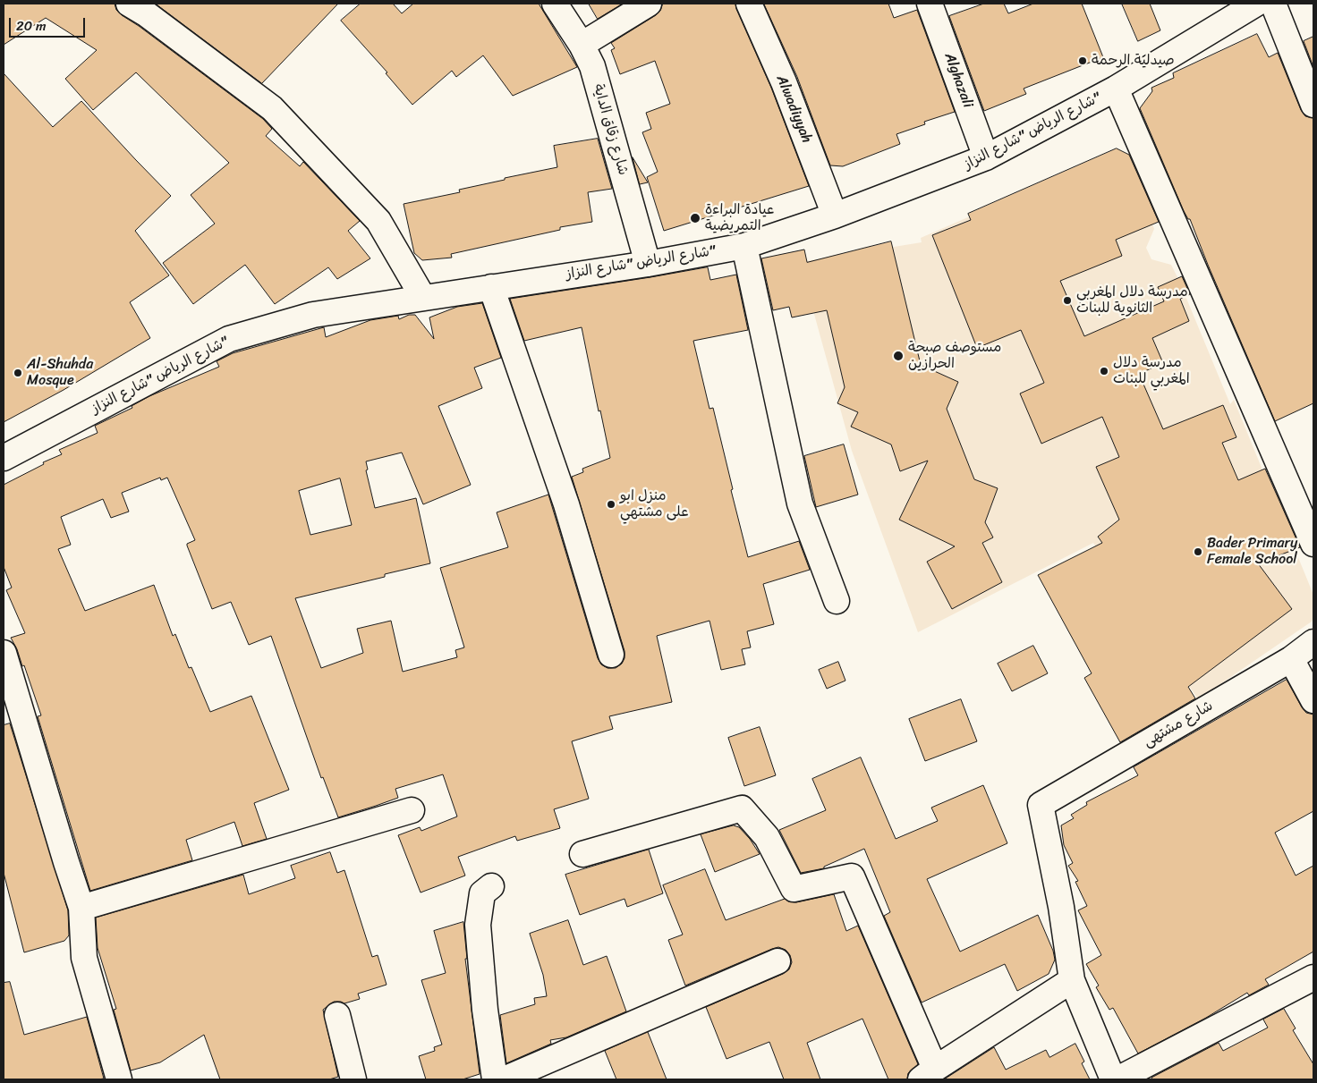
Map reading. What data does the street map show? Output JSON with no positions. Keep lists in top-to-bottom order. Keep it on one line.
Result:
{"streets":{"street":["Alghazali","Alwadiyyah","شارع زقاق الداية","شارع الرياض \"شارع النزاز\"","شارع مشتهى"]},"crossings":[["Alghazali","شارع الرياض \"شارع النزاز\""],["Alwadiyyah","شارع الرياض \"شارع النزاز\""],["شارع زقاق الداية","شارع الرياض \"شارع النزاز\""]],"places":["صيدلية الرحمة","عيادة البراءة التمريضية","مدرسة دلال المغربي الثانوية للبنات","مستوصف صبحة الحرازين","مدرسة دلال المغربي للبنات","Al-Shuhda Mosque","منزل ابو على مشتهي","Bader Primary Female School"],"scale_bar":"20 m"}
